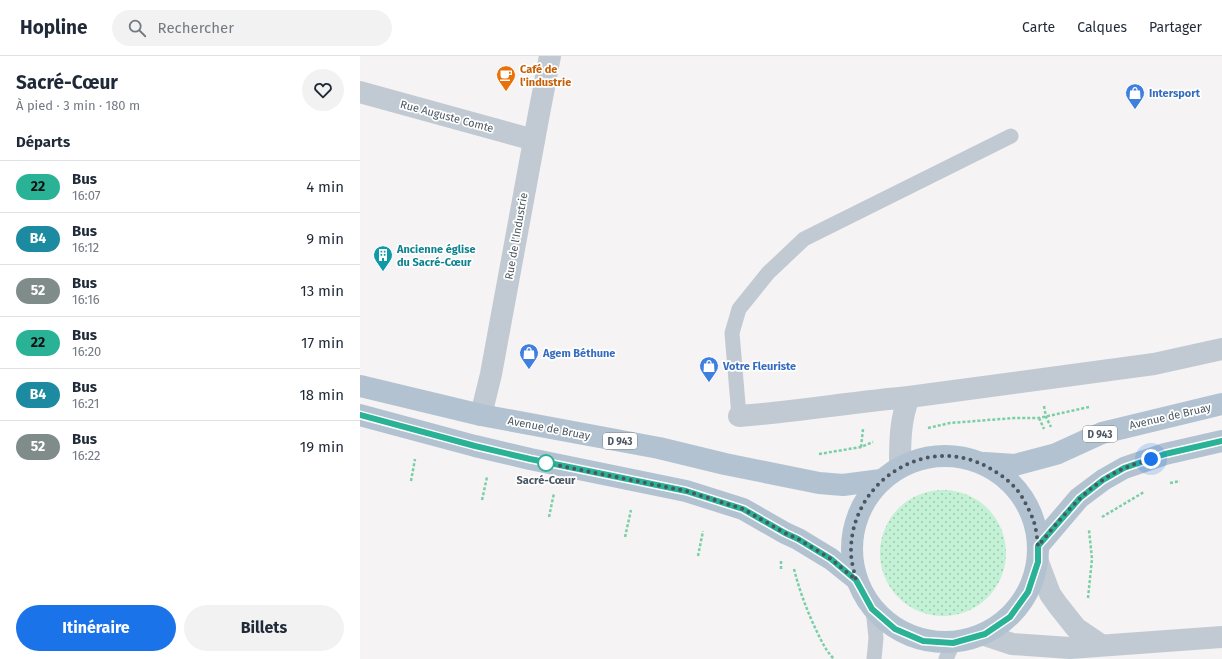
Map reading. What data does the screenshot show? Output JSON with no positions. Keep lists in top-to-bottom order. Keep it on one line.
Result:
{"streets":{"main road":["Avenue de Bruay","D 943"],"street":["Rue Auguste Comte","Rue de l'Industrie"]},"crossings":[["Rue Auguste Comte","Rue de l'Industrie"],["Rue de l'Industrie","Avenue de Bruay"]],"places":{"cafe":["Café de l'industrie"],"shop":["Intersport","Agem Béthune","Votre Fleuriste"],"building":["Ancienne église du Sacré-Cœur"],"other":["Sacré-Cœur"]},"lines":["bus line 22"],"page":{"header":"Hopline","search":"Rechercher","nav":["Carte","Calques","Partager"],"heading":[["Sacré-Cœur","À pied · 3 min · 180 m"],"Départs"],"list":[{"mark":"22","name":"Bus","note":"16:07","value":"4 min"},{"mark":"B4","name":"Bus","note":"16:12","value":"9 min"},{"mark":"52","name":"Bus","note":"16:16","value":"13 min"},{"mark":"22","name":"Bus","note":"16:20","value":"17 min"},{"mark":"B4","name":"Bus","note":"16:21","value":"18 min"},{"mark":"52","name":"Bus","note":"16:22","value":"19 min"}],"buttons":["Itinéraire","Billets"]}}
